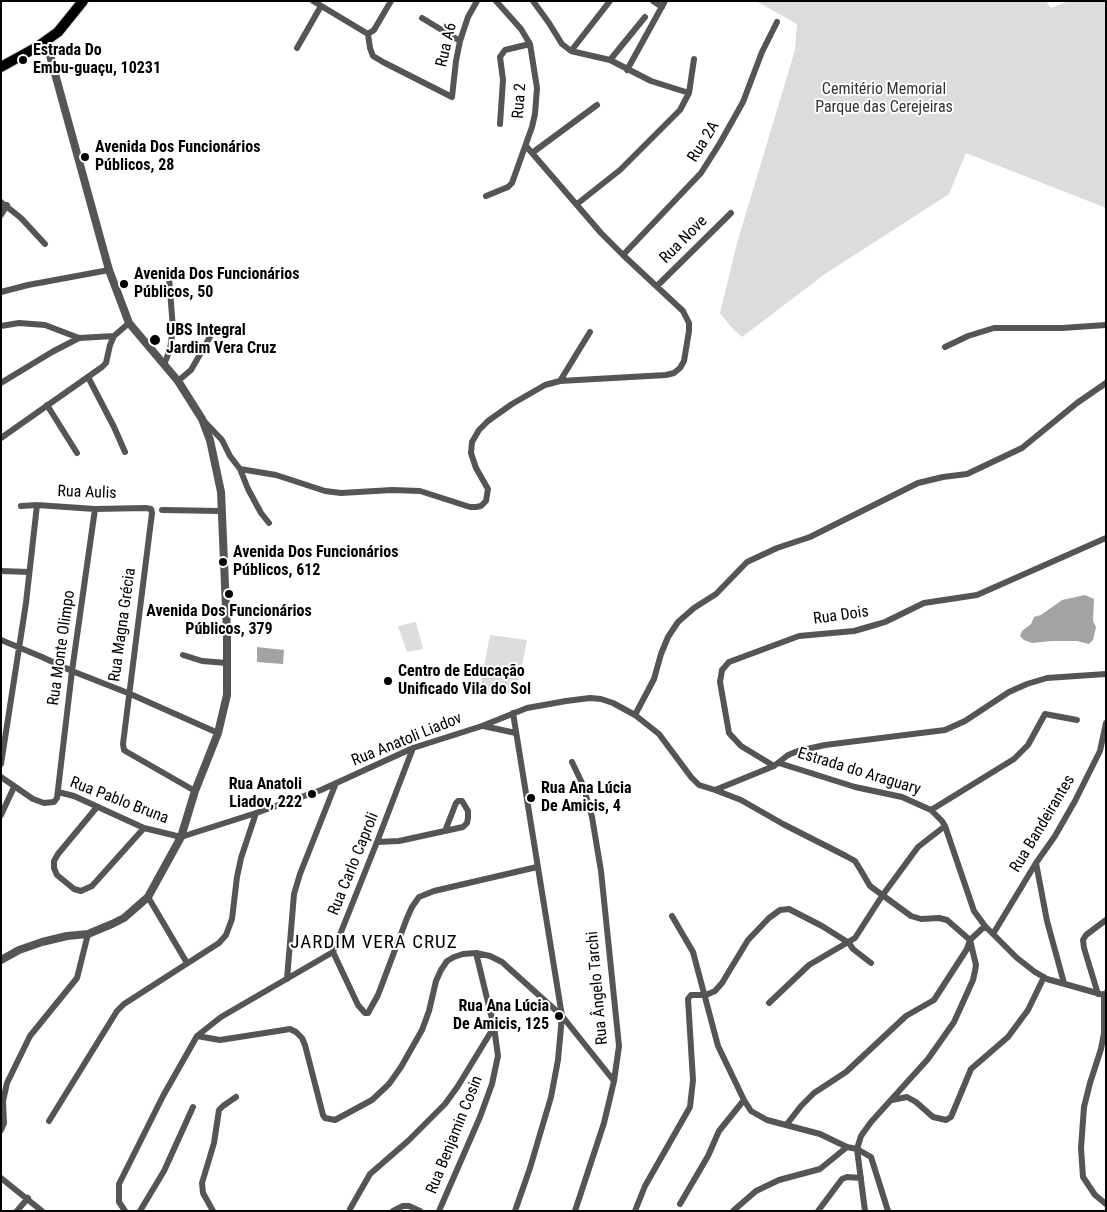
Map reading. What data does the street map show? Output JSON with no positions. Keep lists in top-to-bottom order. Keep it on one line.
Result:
{"streets":{"street":["Rua A6","Rua 2","Rua 2A","Rua Nove","Rua Aulis","Rua Dois","Rua Magna Grécia","Rua Monte Olimpo","Rua Anatoli Liadov","Estrada do Araguary","Rua Pablo Bruna","Rua Bandeirantes","Rua Carlo Caproli","Rua Ângelo Tarchi","Rua Benjamin Cosin"]},"crossings":[["Rua Aulis","Rua Magna Grécia"],["Rua Aulis","Rua Monte Olimpo"],["Rua Dois","Estrada do Araguary"],["Rua Monte Olimpo","Rua Pablo Bruna"],["Rua Anatoli Liadov","Rua Pablo Bruna"],["Rua Anatoli Liadov","Rua Carlo Caproli"],["Estrada do Araguary","Rua Bandeirantes"]],"districts":["JARDIM VERA CRUZ"],"parks":["Cemitério Memorial Parque das Cerejeiras"],"places":["Estrada Do Embu-guaçu, 10231","Avenida Dos Funcionários Públicos, 28","Avenida Dos Funcionários Públicos, 50","UBS Integral Jardim Vera Cruz","Avenida Dos Funcionários Públicos, 612","Avenida Dos Funcionários Públicos, 379","Centro de Educação Unificado Vila do Sol","Rua Anatoli Liadov, 222","Rua Ana Lúcia De Amicis, 4","Rua Ana Lúcia De Amicis, 125"]}
